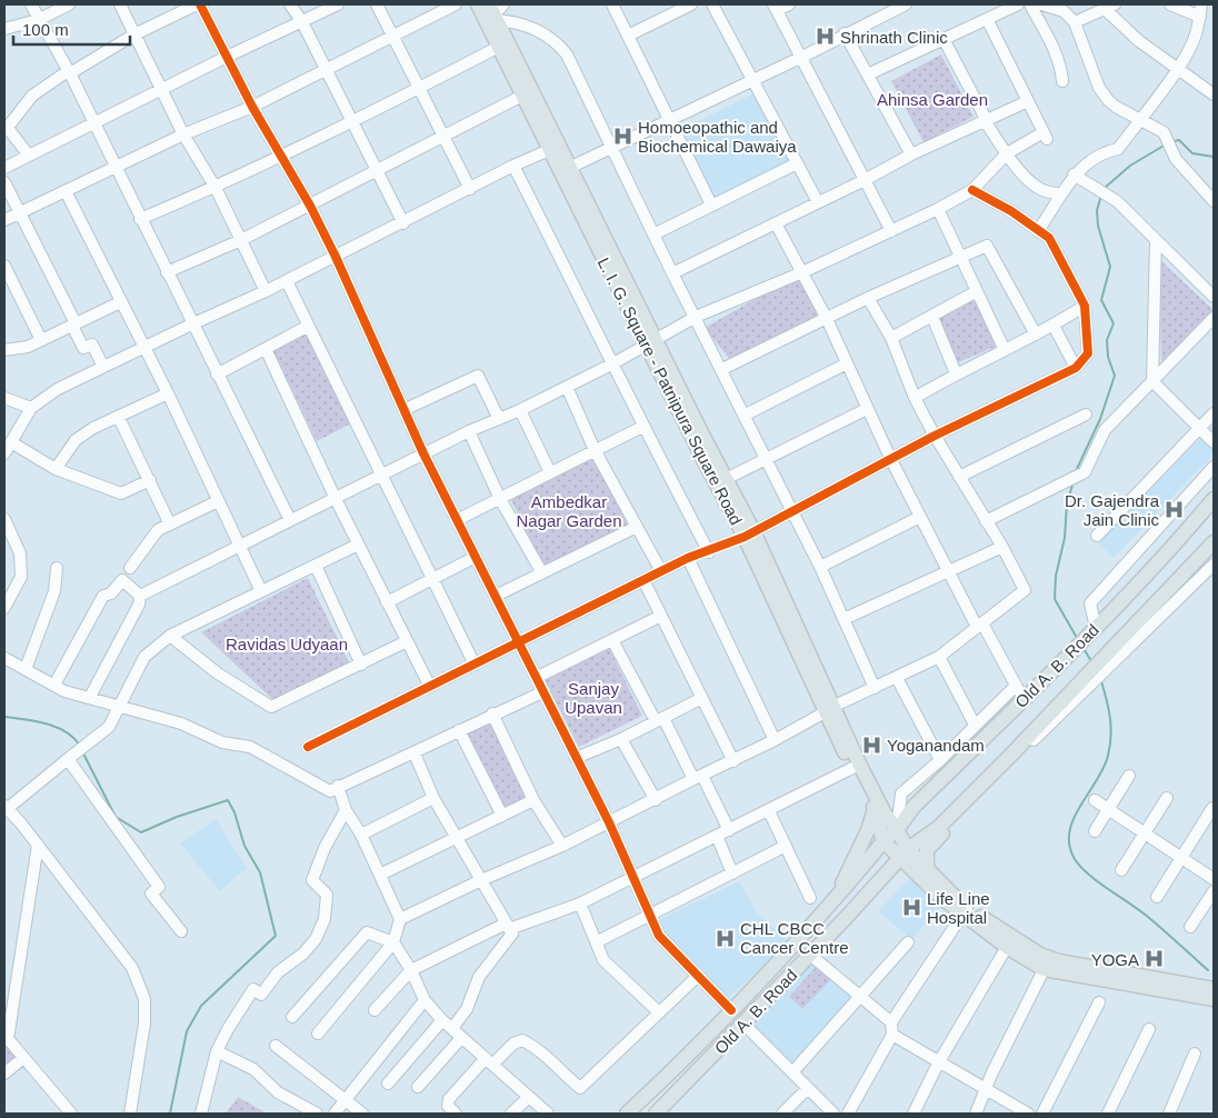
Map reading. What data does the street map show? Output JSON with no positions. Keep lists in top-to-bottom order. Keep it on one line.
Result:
{"streets":{"main road":["L. I. G. Square - Patnipura Square Road","Old A. B. Road"]},"crossings":[["L. I. G. Square - Patnipura Square Road","Old A. B. Road"]],"parks":["Ahinsa Garden","Ambedkar Nagar Garden","Ravidas Udyaan","Sanjay Upavan"],"places":{"hospital":["Shrinath Clinic","Homoeopathic and Biochemical Dawaiya","Dr. Gajendra Jain Clinic","Yoganandam","Life Line Hospital","CHL CBCC Cancer Centre","YOGA"]},"scale_bar":"100 m"}
